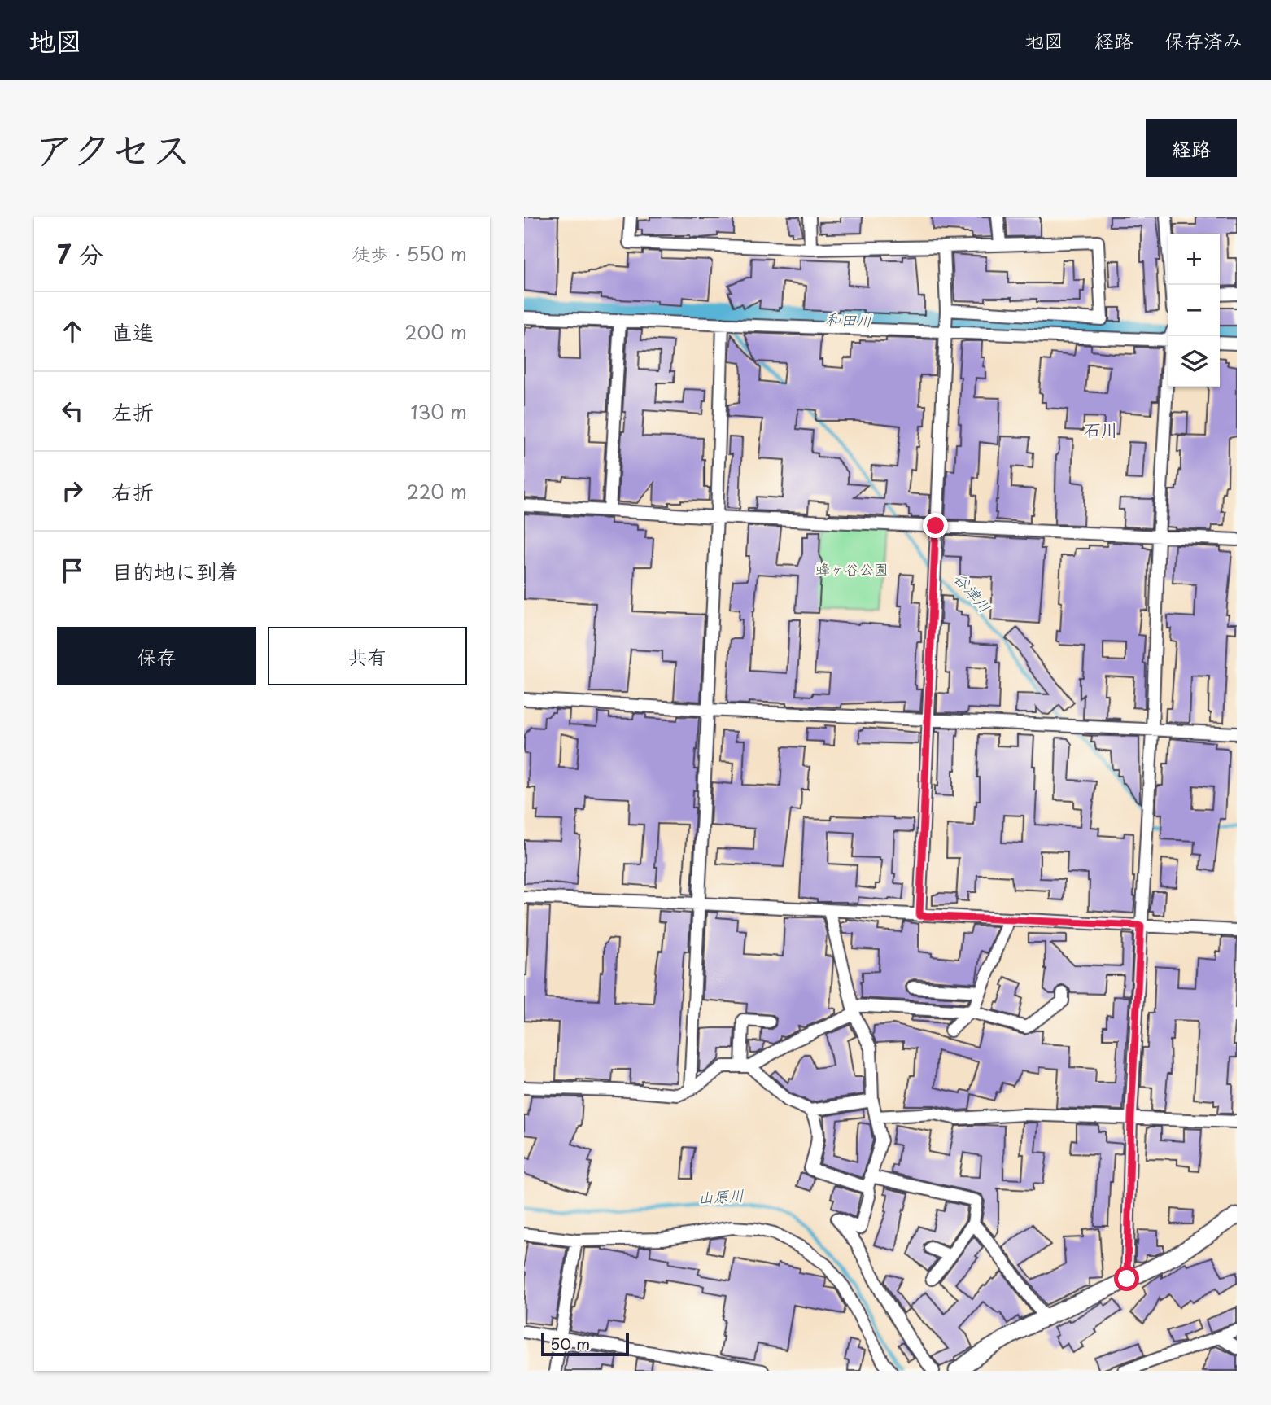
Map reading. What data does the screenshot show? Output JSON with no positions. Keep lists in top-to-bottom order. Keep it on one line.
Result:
{"districts":["石川"],"water":["和田川","谷津川","山原川"],"parks":["蜂ヶ谷公園"],"scale_bar":"50 m","page":{"header":"地図","nav":["地図","経路","保存済み"],"title":"アクセス","buttons":["経路",["保存","共有"]],"heading":["7 分","徒歩 · 550 m"],"map_buttons":["+","−"],"list":[["直進","200 m"],["左折","130 m"],["右折","220 m"],"目的地に到着"],"scale":"50 m"}}
